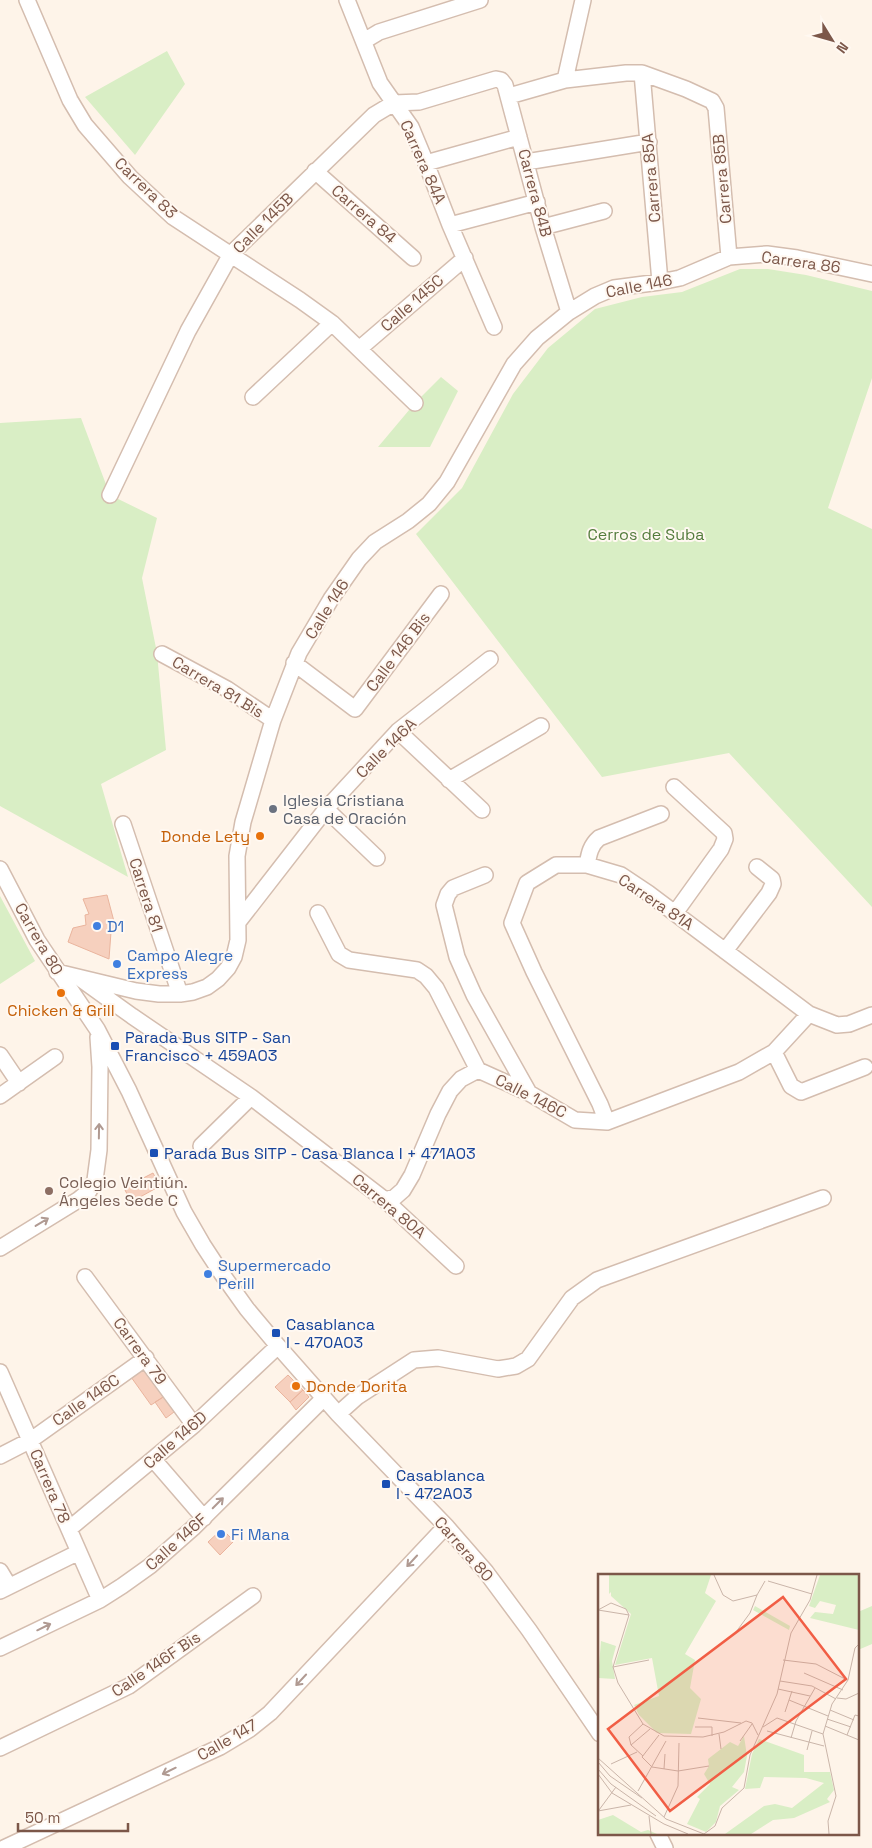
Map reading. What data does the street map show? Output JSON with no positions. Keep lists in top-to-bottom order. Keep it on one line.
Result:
{"streets":{"street":["Carrera 84A","Carrera 85A","Carrera 85B","Carrera 83","Carrera 84B","Carrera 84","Calle 145B","Carrera 86","Calle 146","Calle 145C","Calle 146 Bis","Carrera 81 Bis","Calle 146A","Carrera 81","Carrera 81A","Carrera 80","Calle 146C","Carrera 80A","Carrera 79","Calle 146D","Carrera 78","Calle 146F","Calle 146F Bis","Calle 147"]},"crossings":[["Carrera 84A","Calle 145B"],["Carrera 84A","Calle 145C"],["Carrera 85A","Carrera 85B"],["Carrera 85A","Calle 146"],["Carrera 85B","Carrera 86"],["Carrera 85B","Calle 146"],["Carrera 83","Calle 145B"],["Carrera 83","Calle 145C"],["Carrera 84B","Calle 145B"],["Carrera 84B","Calle 146"],["Carrera 84","Calle 145B"],["Carrera 86","Calle 146"],["Calle 146","Calle 146 Bis"],["Calle 146","Carrera 81 Bis"],["Calle 146","Calle 146A"],["Calle 146","Carrera 81"],["Calle 146","Carrera 80"],["Calle 146","Carrera 80A"],["Carrera 81A","Calle 146C"],["Carrera 80","Calle 146D"],["Carrera 80","Calle 146F"],["Carrera 80","Calle 147"],["Calle 146C","Carrera 80A"],["Calle 146C","Carrera 79"],["Calle 146C","Carrera 78"],["Carrera 79","Calle 146D"],["Calle 146D","Carrera 78"],["Carrera 78","Calle 146F"]],"one_way":["Calle 146F","Calle 147"],"parks":["Cerros de Suba"],"places":{"other":["Iglesia Cristiana Casa de Oración","Donde Lety","D1","Campo Alegre Express","Chicken & Grill","Colegio Veintiún. Ángeles Sede C","Supermercado Perill","Donde Dorita","Fi Mana"],"transit":["Parada Bus SITP - San Francisco + 459A03","Parada Bus SITP - Casa Blanca I + 471A03","Casablanca I - 470A03","Casablanca I - 472A03"]},"scale_bar":"50 m","north":"bottom right"}
